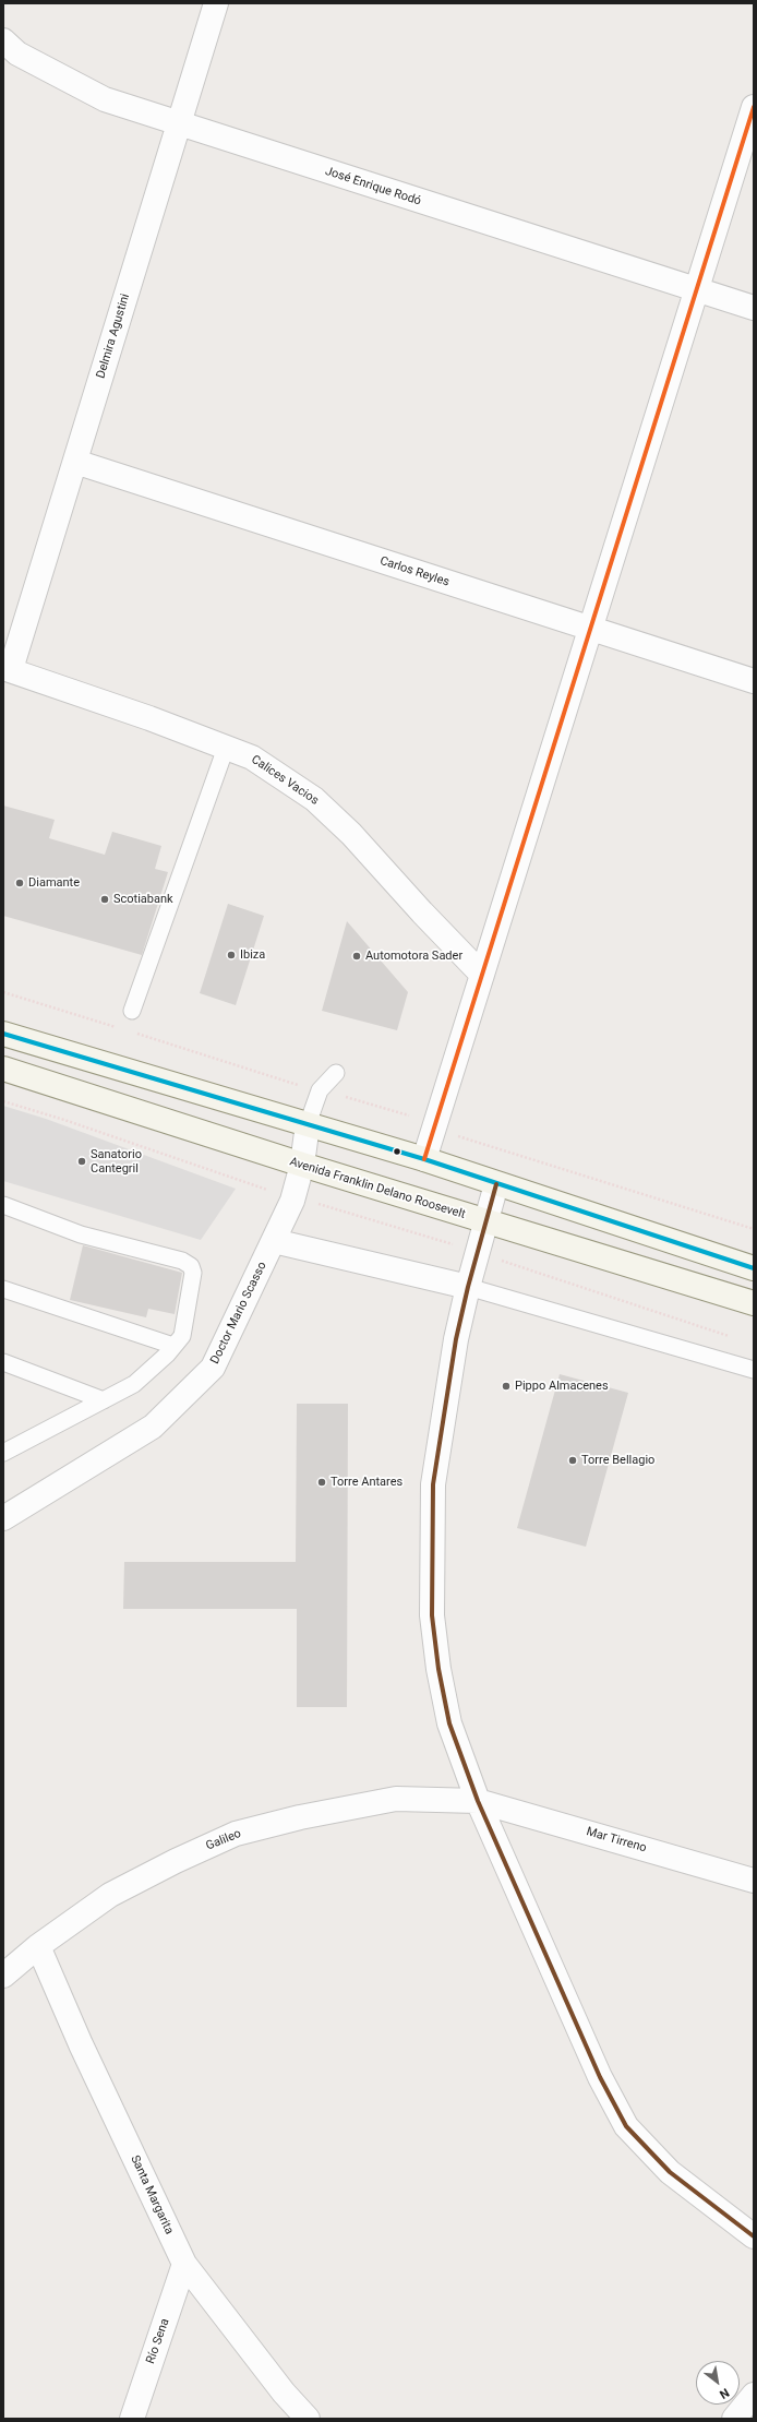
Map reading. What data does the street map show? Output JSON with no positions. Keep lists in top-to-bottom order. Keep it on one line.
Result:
{"streets":{"main road":["Avenida Franklin Delano Roosevelt"],"street":["José Enrique Rodó","Delmira Agustini","Carlos Reyles","Calices Vacios","Doctor Mario Scasso","Galileo","Mar Tirreno","Santa Margarita","Río Sena"]},"crossings":[["José Enrique Rodó","Delmira Agustini"],["Delmira Agustini","Carlos Reyles"],["Delmira Agustini","Calices Vacios"],["Avenida Franklin Delano Roosevelt","Doctor Mario Scasso"],["Galileo","Mar Tirreno"],["Galileo","Santa Margarita"],["Santa Margarita","Río Sena"]],"places":["Diamante","Scotiabank","Ibiza","Automotora Sader","Sanatorio Cantegril","Pippo Almacenes","Torre Bellagio","Torre Antares"],"north":"bottom right"}
